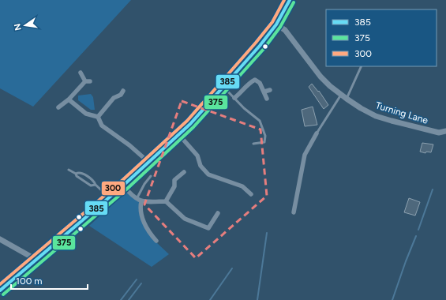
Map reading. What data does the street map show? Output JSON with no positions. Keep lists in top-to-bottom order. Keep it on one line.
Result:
{"streets":{"street":["Turning Lane"]},"lines":["transit line 385","transit line 300","transit line 375"],"legend":["385","375","300"],"scale_bar":"100 m","north":"left"}
